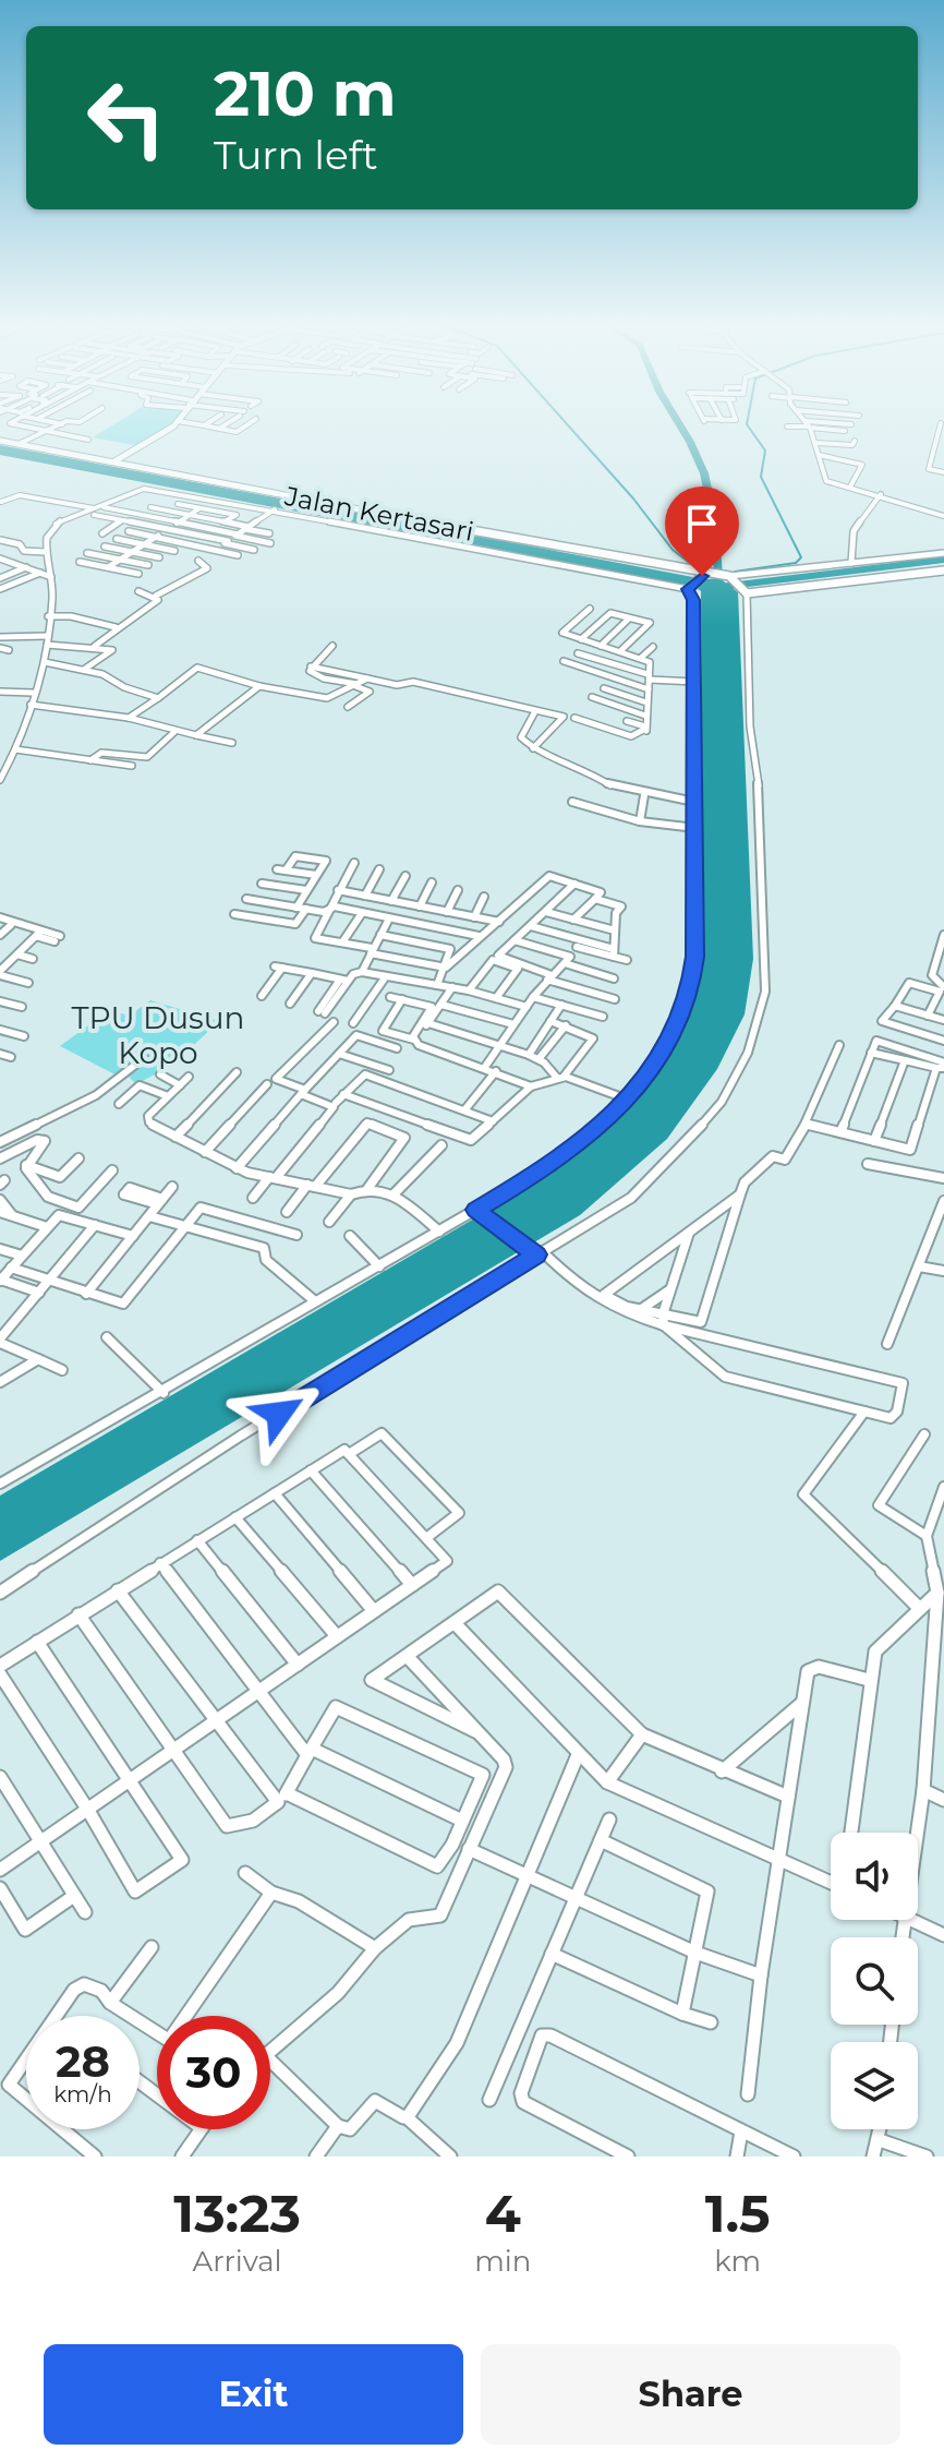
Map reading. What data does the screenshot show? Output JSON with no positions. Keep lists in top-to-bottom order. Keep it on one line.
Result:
{"streets":{"street":["Jalan Kertasari"]},"parks":["TPU Dusun Kopo"],"page":{"turn":["210 m","Turn left"],"speed":"28 km/h","limit":"30","eta":["13:23","Arrival","4","min","1.5","km"],"buttons":["Exit","Share"]}}
